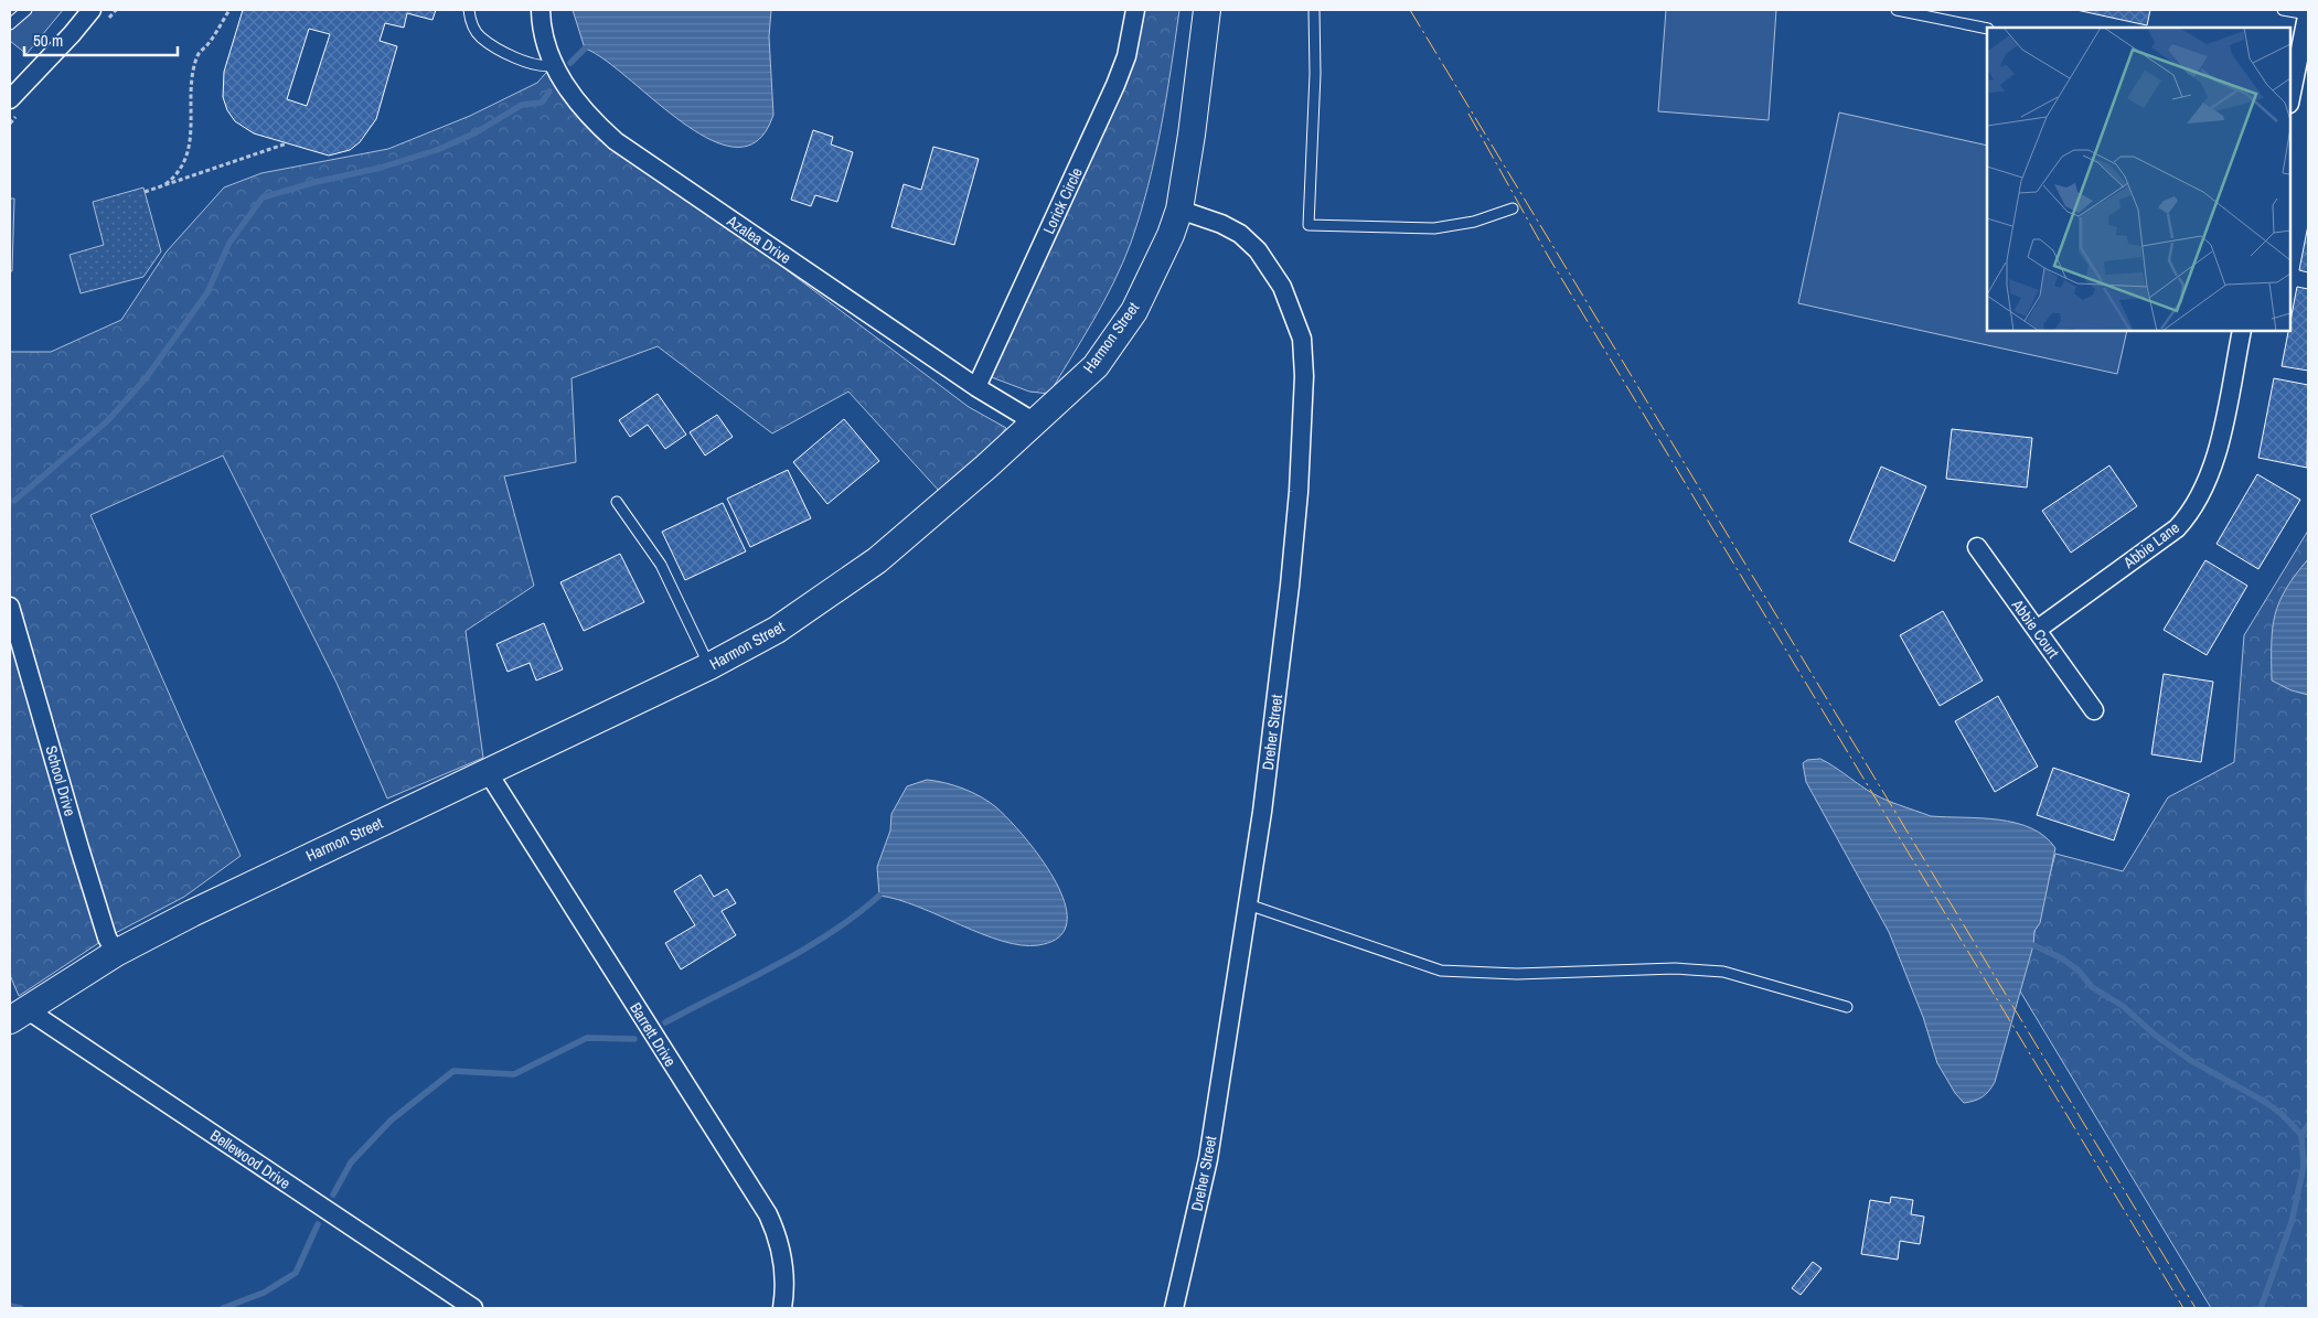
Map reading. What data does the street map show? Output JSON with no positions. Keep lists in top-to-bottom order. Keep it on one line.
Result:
{"streets":{"street":["Lorick Circle","Azalea Drive","Harmon Street","Abbie Lane","Abbie Court","Dreher Street","School Drive","Barrett Drive","Bellewood Drive"]},"crossings":[["Lorick Circle","Azalea Drive"],["Azalea Drive","Harmon Street"],["Harmon Street","Dreher Street"],["Harmon Street","School Drive"],["Harmon Street","Barrett Drive"],["Harmon Street","Bellewood Drive"],["Abbie Lane","Abbie Court"]],"scale_bar":"50 m"}
